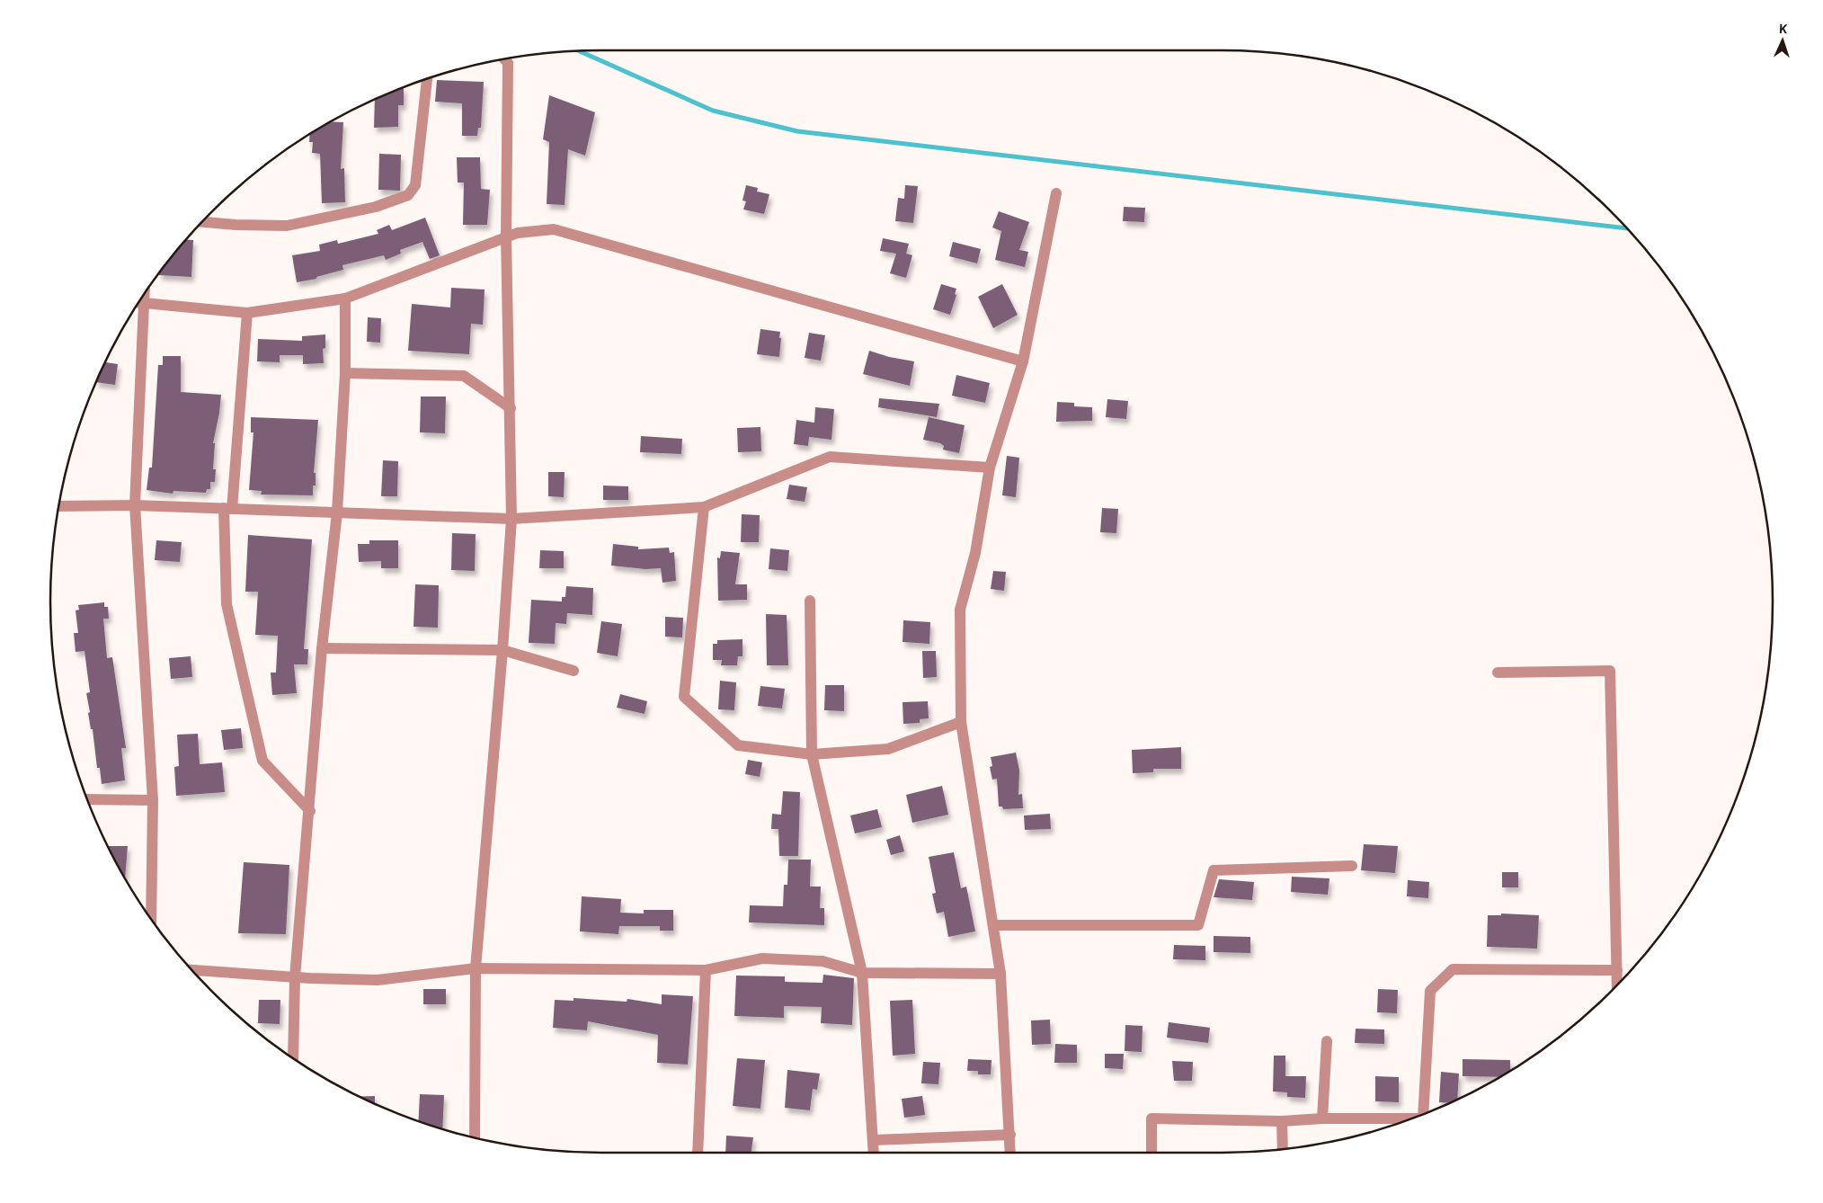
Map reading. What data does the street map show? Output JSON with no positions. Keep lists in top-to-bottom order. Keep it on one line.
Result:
{"north":"top"}
